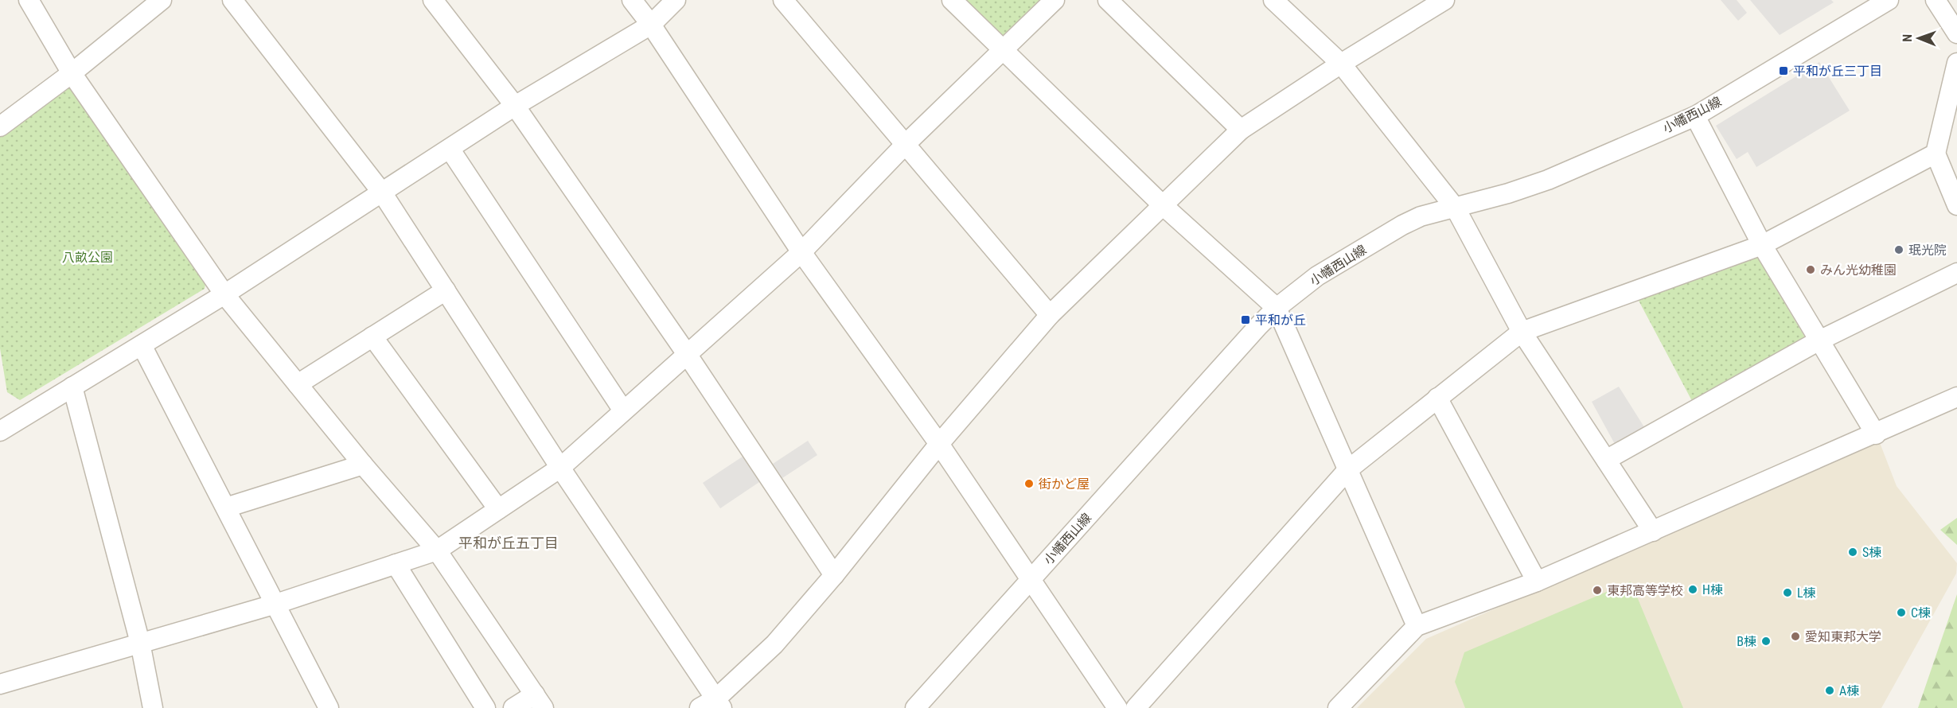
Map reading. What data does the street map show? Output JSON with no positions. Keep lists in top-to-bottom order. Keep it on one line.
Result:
{"streets":{"street":["小幡西山線"]},"districts":["平和が丘五丁目"],"parks":["八畝公園"],"places":{"transit":["平和が丘三丁目","平和が丘"],"other":["珉光院","みん光幼稚園","街かど屋","S棟","H棟","東邦高等学校","L棟","C棟","愛知東邦大学","B棟","A棟"]},"north":"left"}
